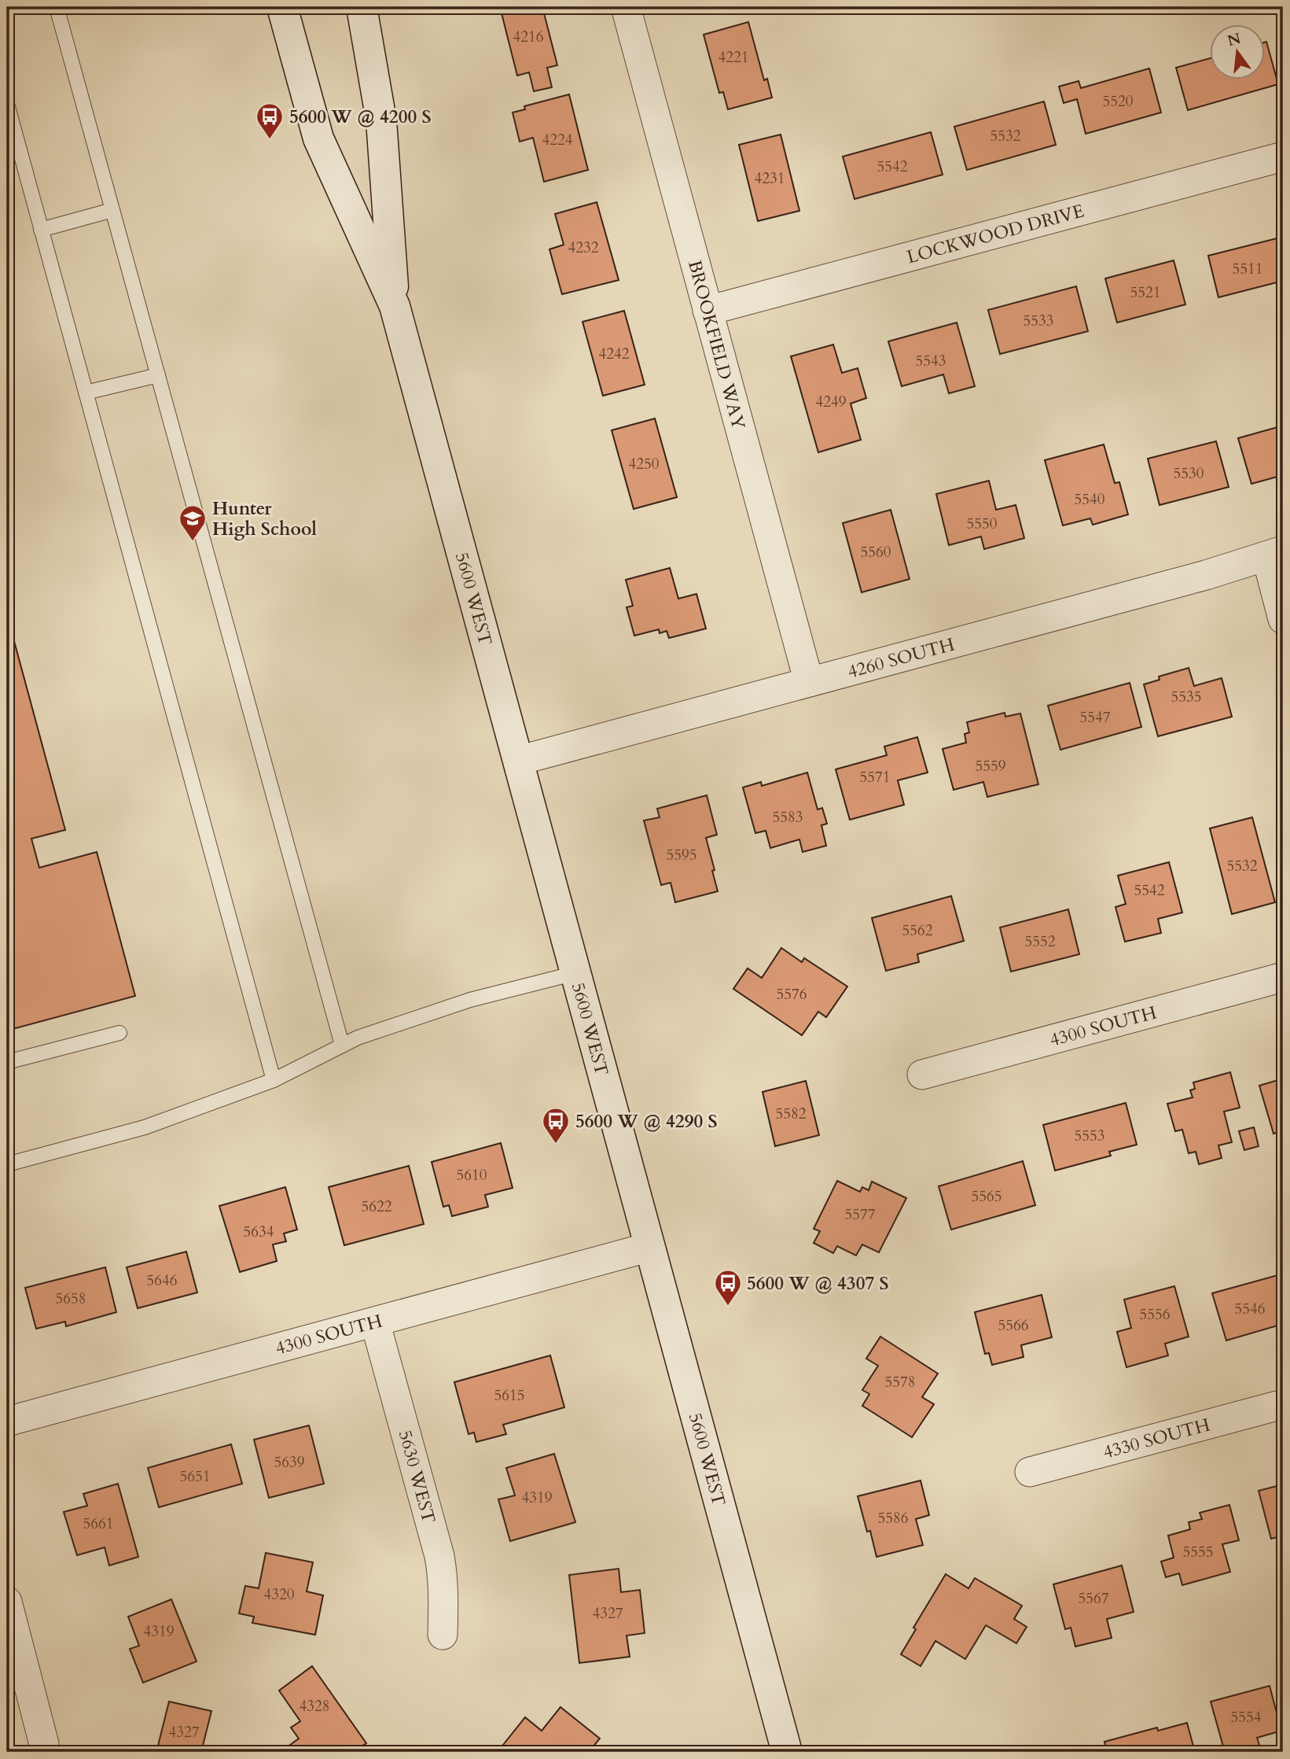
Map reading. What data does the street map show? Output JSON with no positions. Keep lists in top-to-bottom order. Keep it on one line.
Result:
{"streets":{"main road":["5600 WEST"],"street":["LOCKWOOD DRIVE","BROOKFIELD WAY","4260 SOUTH","4300 SOUTH","4330 SOUTH","5630 WEST"]},"crossings":[["LOCKWOOD DRIVE","BROOKFIELD WAY"],["BROOKFIELD WAY","4260 SOUTH"],["5600 WEST","4260 SOUTH"],["5600 WEST","4300 SOUTH"],["4300 SOUTH","5630 WEST"]],"places":{"bus stop":["5600 W @ 4200 S","5600 W @ 4290 S","5600 W @ 4307 S"],"school or university":["Hunter High School"]},"house_numbers":["4216","4221","5520","5532","4224","5542","4231","4232","5511","5521","5533","4242","5543","4249","4250","5530","5540","5550","5560","5535","5547","5559","5571","5583","5595","5532","5542","5562","5552","5576","5582","5553","5610","5565","5622","5577","5634","5646","5658","5546","5556","5566","5578","5615","5639","5651","4319","5586","5661","5555","4320","5567","4327","4319","4328","5554","4327"],"north":"top"}
